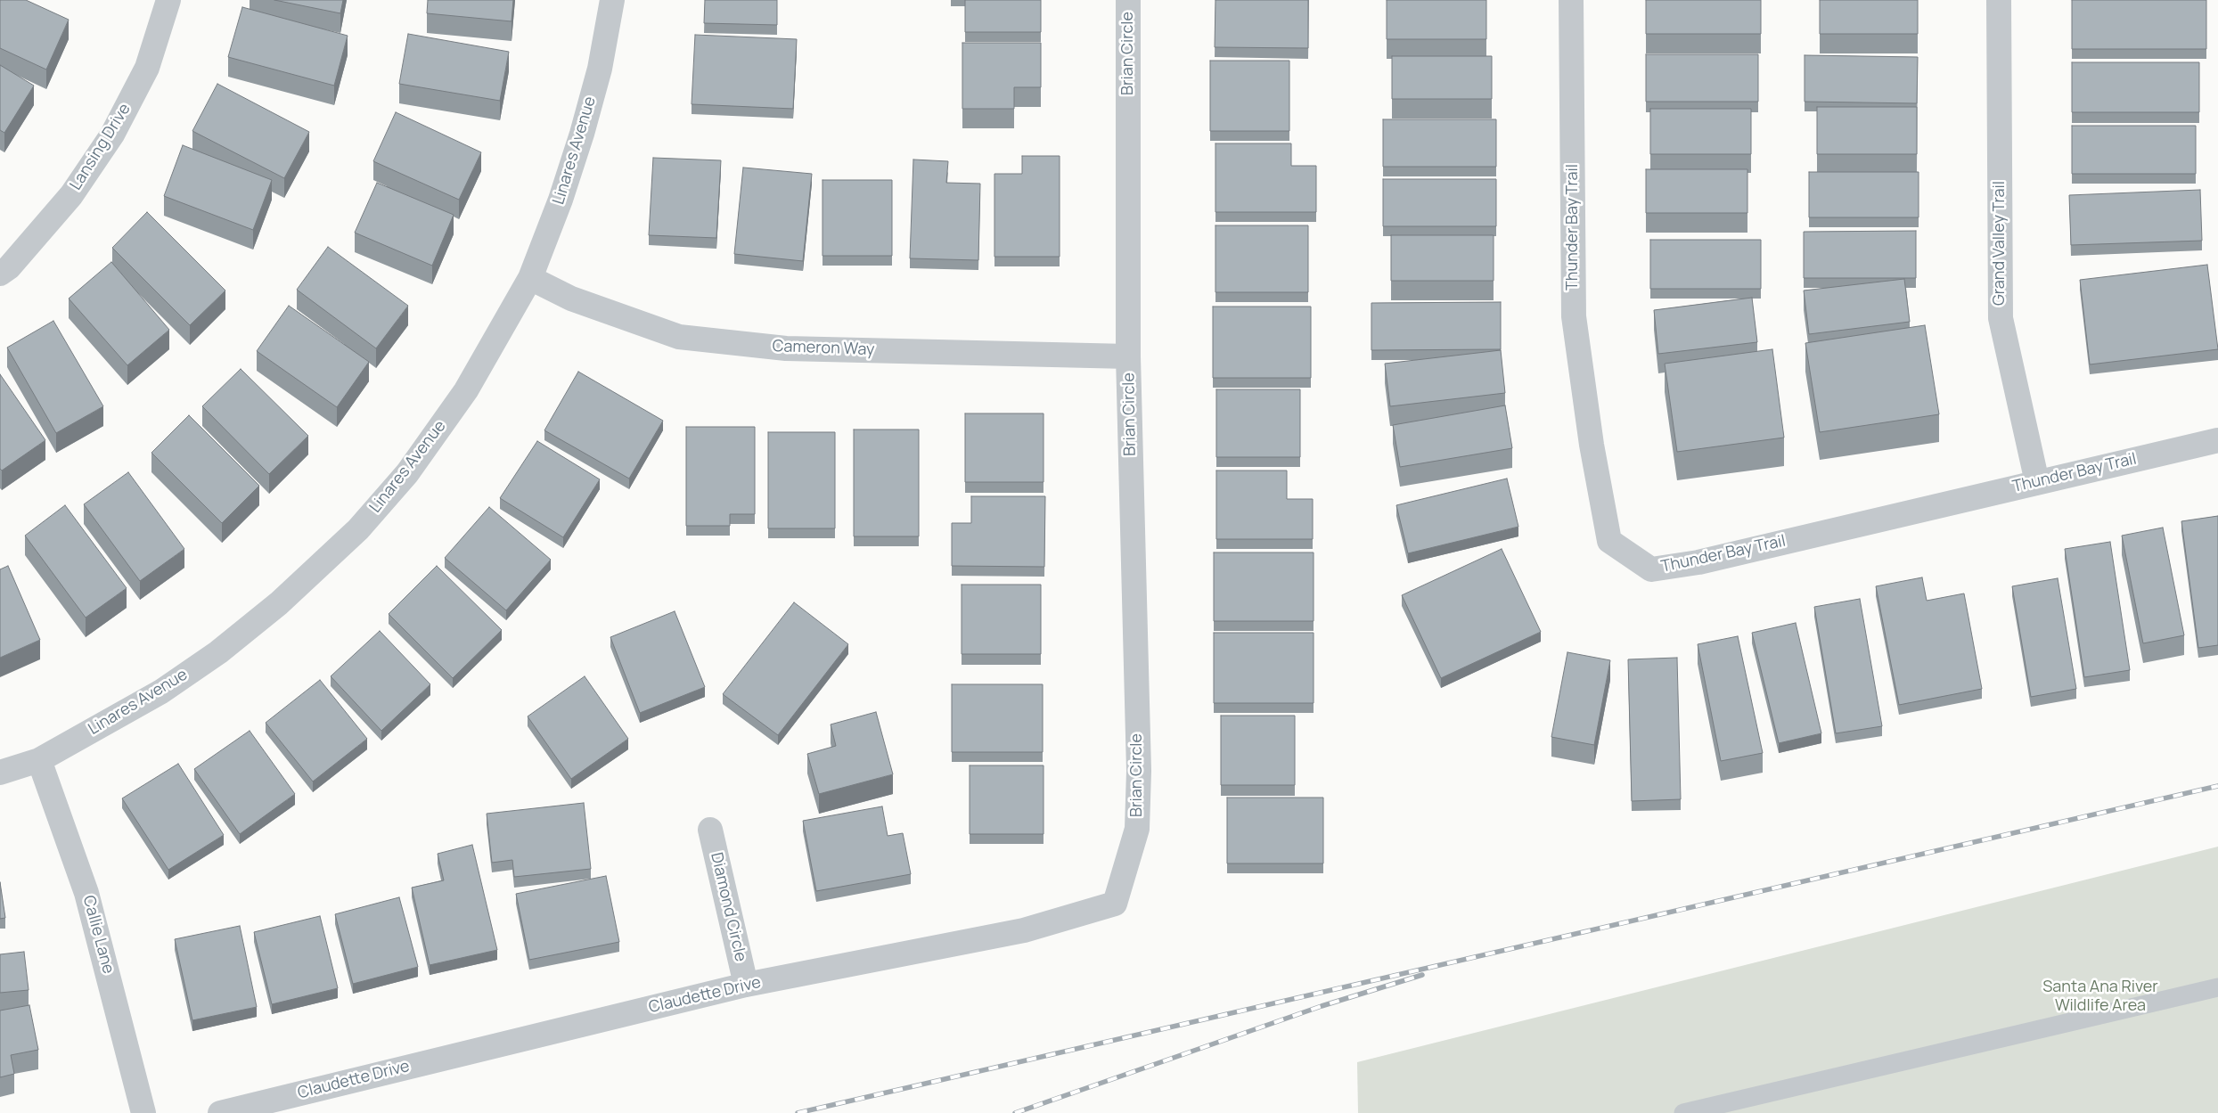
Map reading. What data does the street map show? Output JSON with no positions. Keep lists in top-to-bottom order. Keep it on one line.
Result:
{"streets":{"street":["Brian Circle","Lansing Drive","Linares Avenue","Thunder Bay Trail","Grand Valley Trail","Cameron Way","Diamond Circle","Callie Lane","Claudette Drive"]},"crossings":[["Brian Circle","Cameron Way"],["Brian Circle","Claudette Drive"],["Linares Avenue","Cameron Way"],["Linares Avenue","Callie Lane"],["Thunder Bay Trail","Grand Valley Trail"],["Diamond Circle","Claudette Drive"]],"parks":["Santa Ana River Wildlife Area"]}
